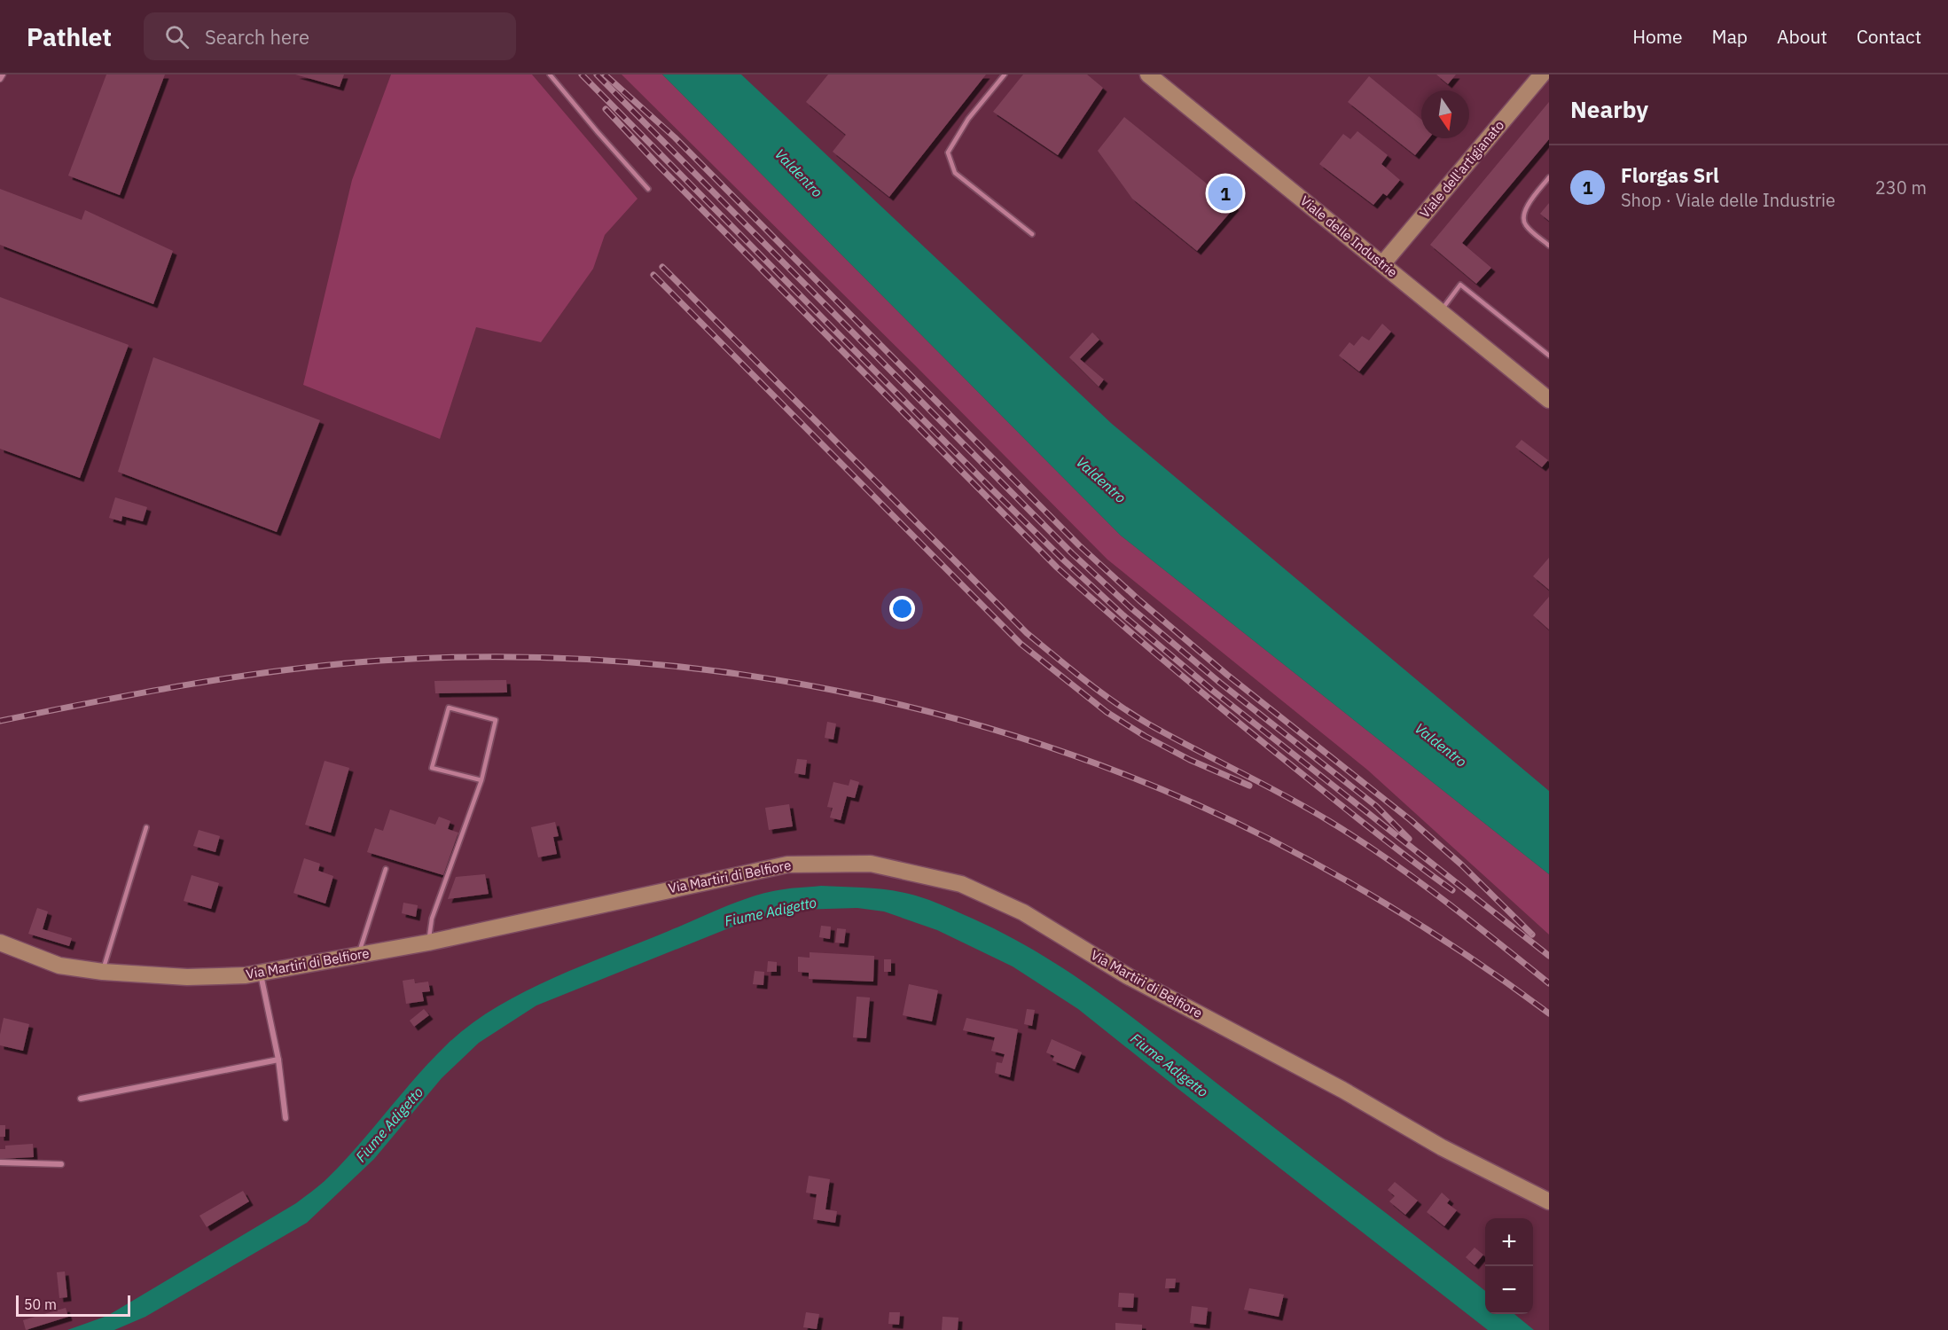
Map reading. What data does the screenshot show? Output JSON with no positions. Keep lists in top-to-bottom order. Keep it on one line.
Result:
{"streets":{"street":["Viale dell'artigianato","Viale delle Industrie","Via Martiri di Belfiore"]},"crossings":[["Viale dell'artigianato","Viale delle Industrie"]],"water":["Valdentro","Fiume Adigetto"],"scale_bar":"50 m","north":"bottom","page":{"header":"Pathlet","search":"Search here","nav":["Home","Map","About","Contact"],"heading":"Nearby","list":[{"mark":"1","name":"Florgas Srl","note":"Shop · Viale delle Industrie","value":"230 m"}],"pins":"1","map_buttons":["+","−"],"scale":"50 m"}}
